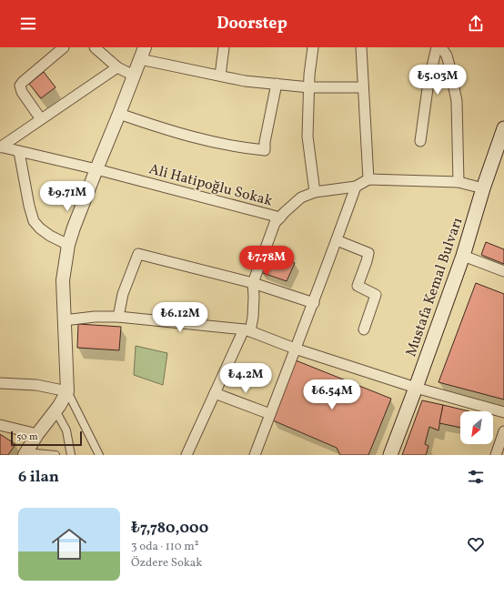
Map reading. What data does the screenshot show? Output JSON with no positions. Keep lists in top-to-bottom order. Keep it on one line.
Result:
{"streets":{"main road":["Mustafa Kemal Bulvarı"],"street":["Ali Hatipoğlu Sokak"]},"scale_bar":"50 m","north":"bottom left","page":{"header":"Doorstep","price":["₺5.03M","₺9.71M","₺7.78M","₺6.12M","₺4.2M","₺6.54M"],"scale":"50 m","heading":"6 ilan","list":[{"name":"₺7,780,000","note":"3 oda · 110 m² · Özdere Sokak"}]}}
